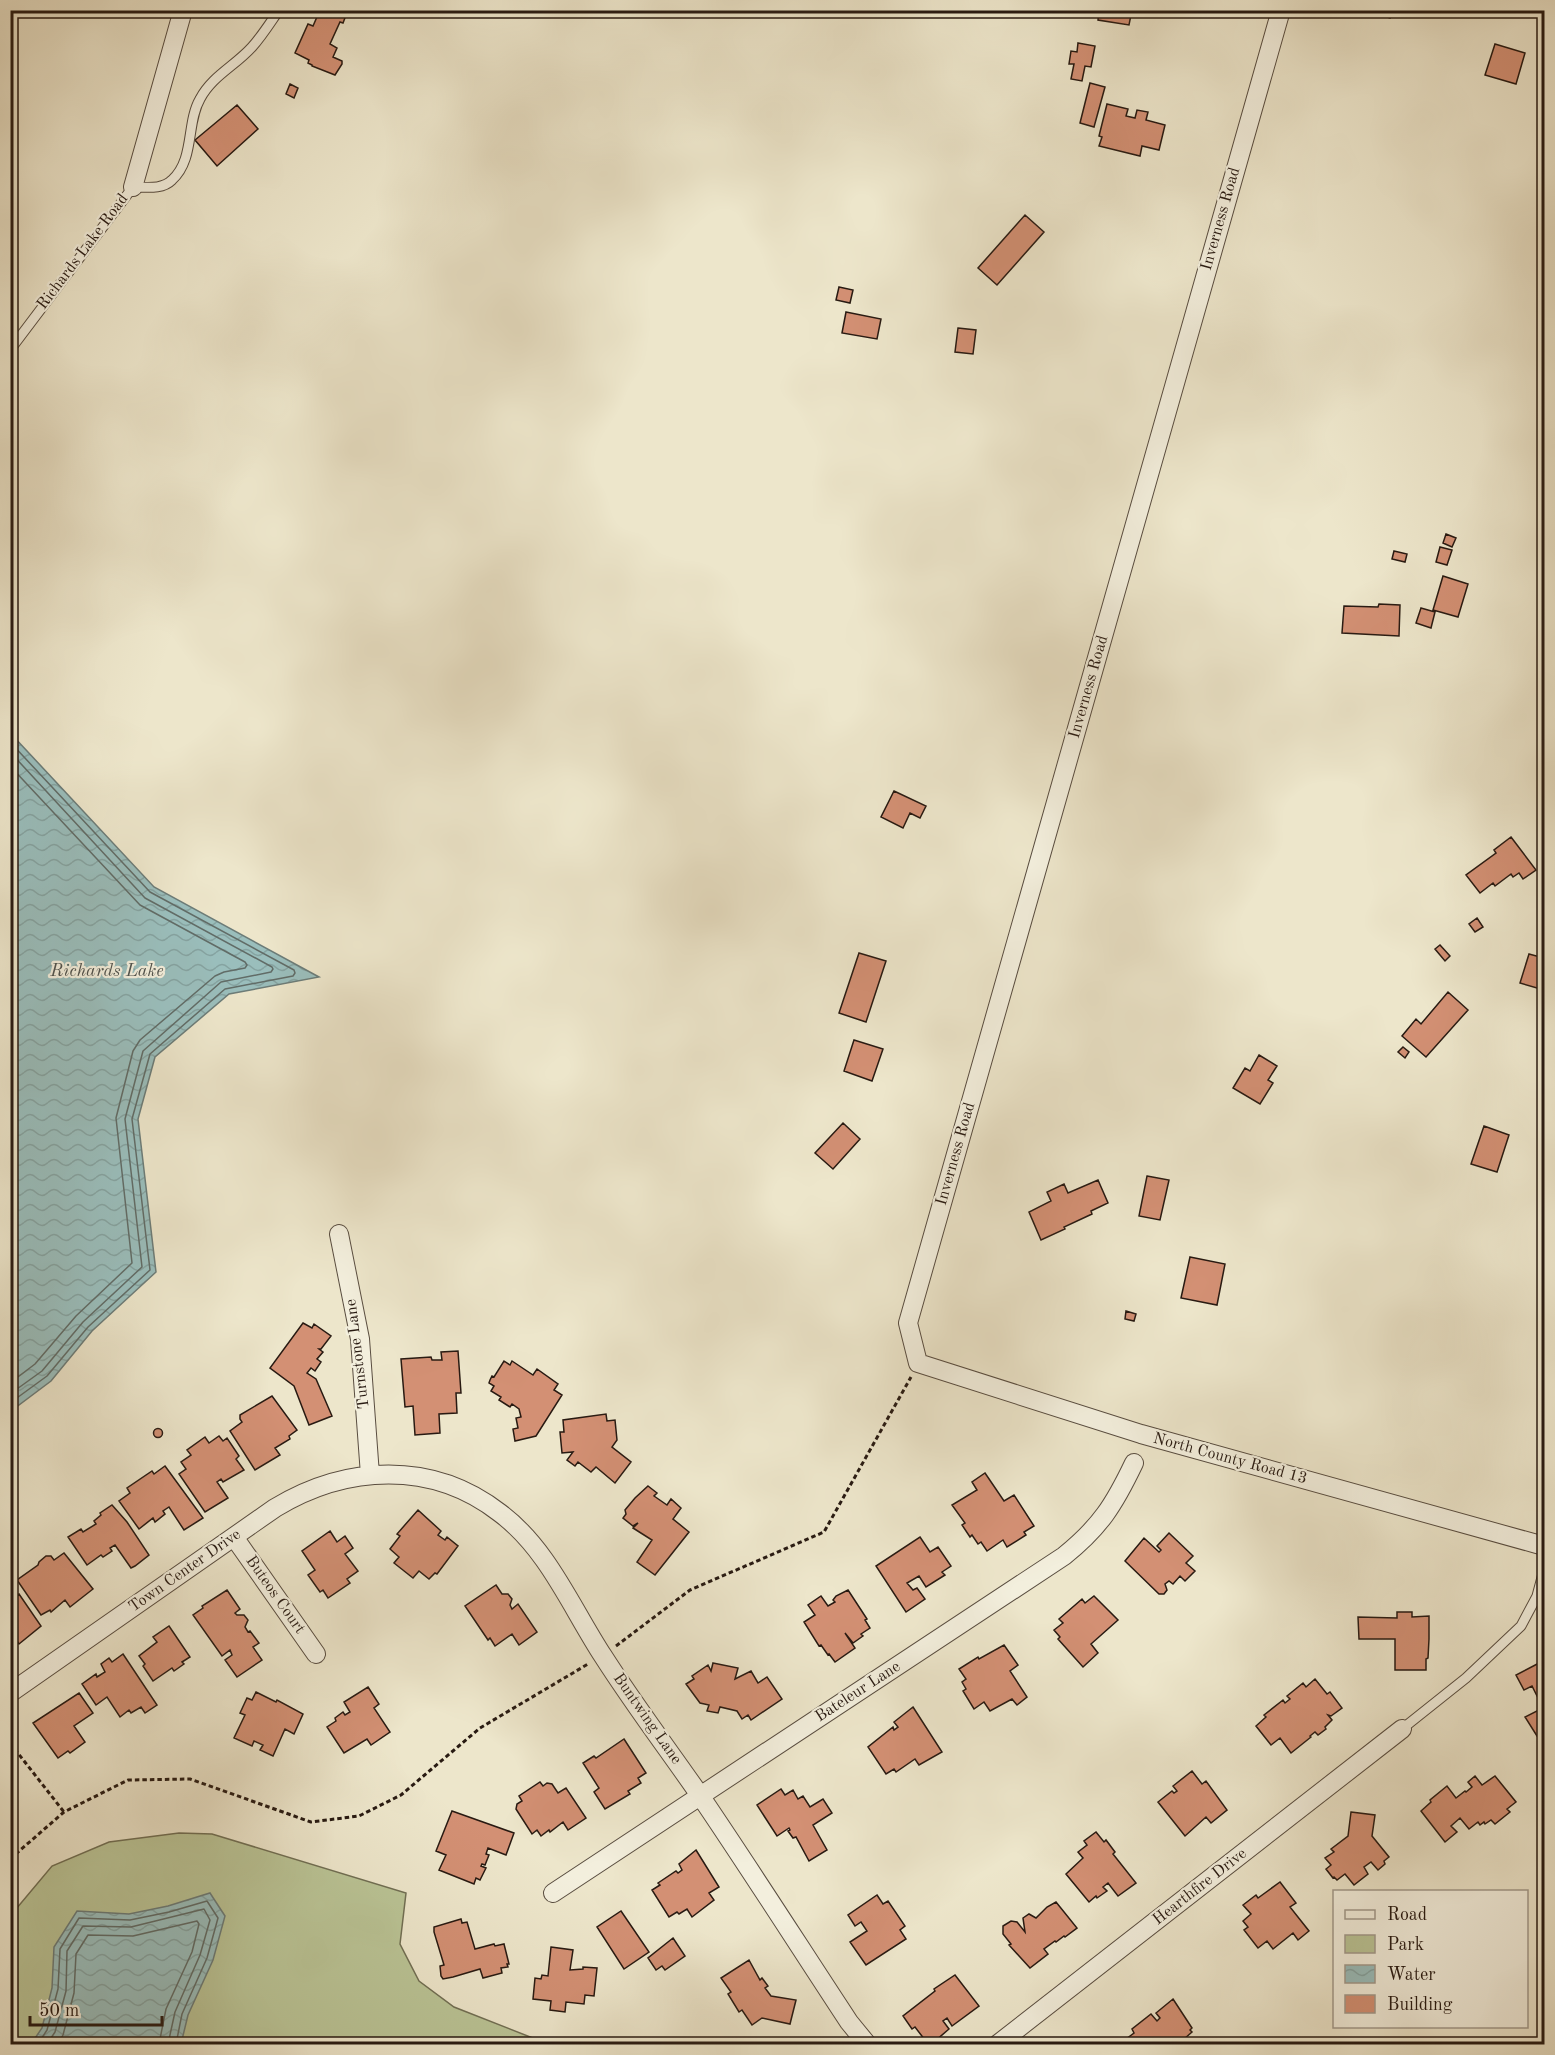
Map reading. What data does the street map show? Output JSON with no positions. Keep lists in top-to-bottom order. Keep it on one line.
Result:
{"streets":{"street":["Inverness Road","Richards Lake Road","Turnstone Lane","North County Road 13","Town Center Drive","Buteos Court","Bateleur Lane","Buntwing Lane","Hearthfire Drive"]},"crossings":[["Inverness Road","North County Road 13"],["Turnstone Lane","Town Center Drive"],["Turnstone Lane","Buntwing Lane"],["Town Center Drive","Buteos Court"],["Town Center Drive","Buntwing Lane"],["Bateleur Lane","Buntwing Lane"]],"water":["Richards Lake"],"legend":["Road","Park","Water","Building"],"scale_bar":"50 m"}
